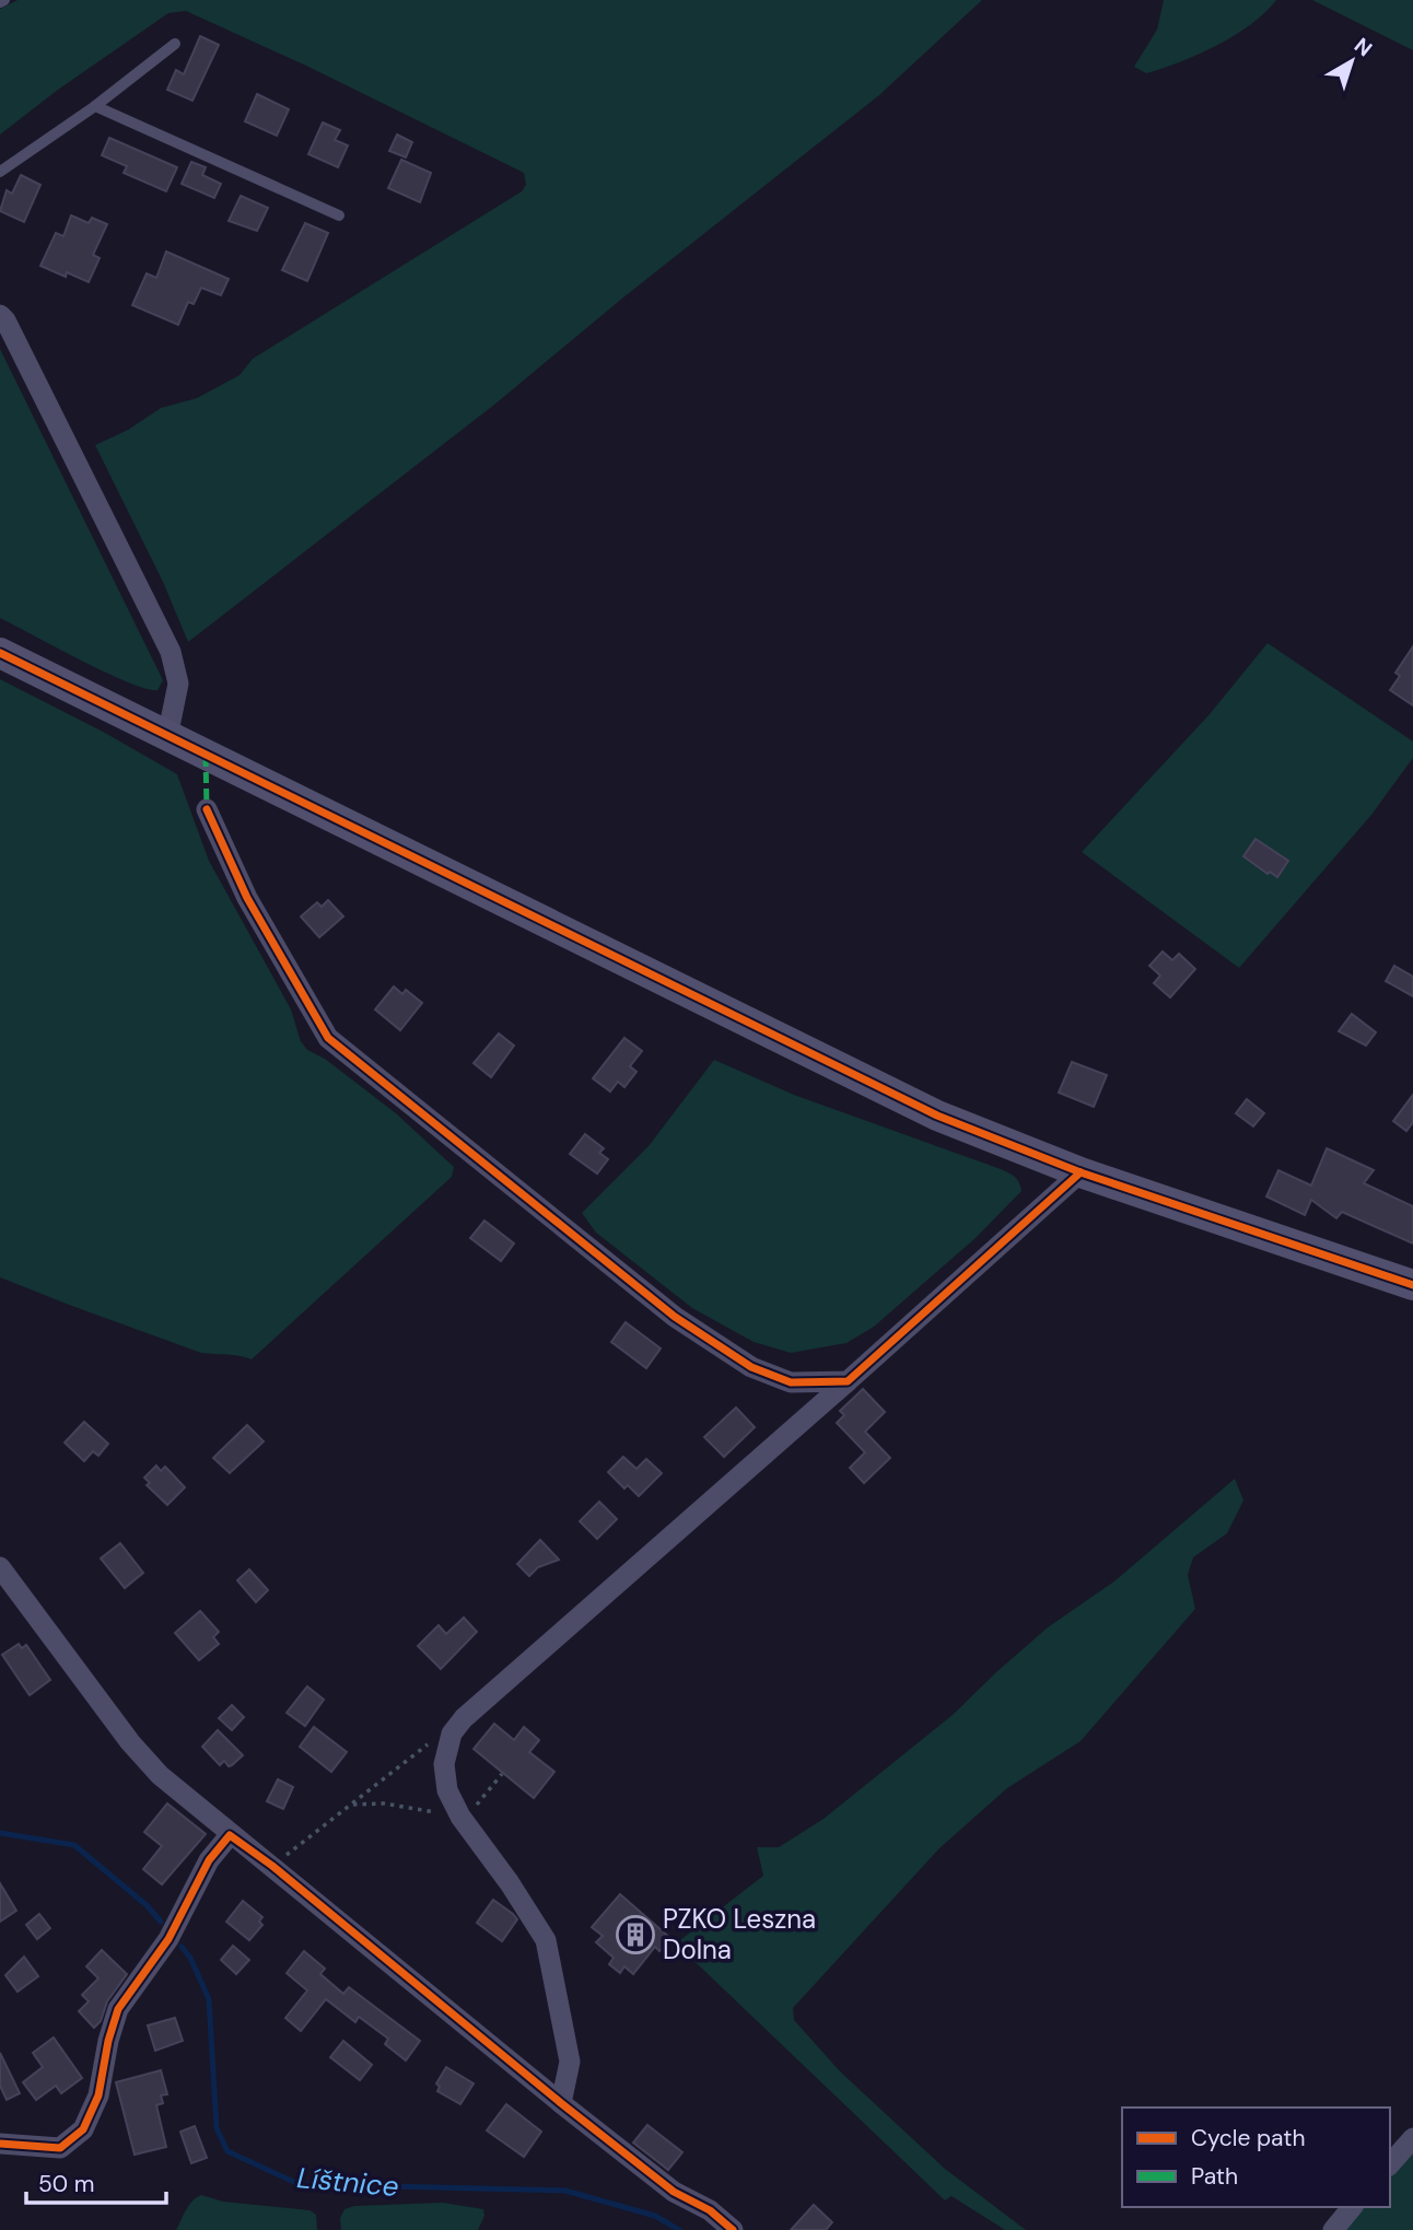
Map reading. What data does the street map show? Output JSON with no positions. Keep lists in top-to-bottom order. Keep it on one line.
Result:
{"water":["Líštnice"],"places":{"building":["PZKO Leszna Dolna"]},"legend":["Cycle path","Path"],"scale_bar":"50 m","north":"top right"}
